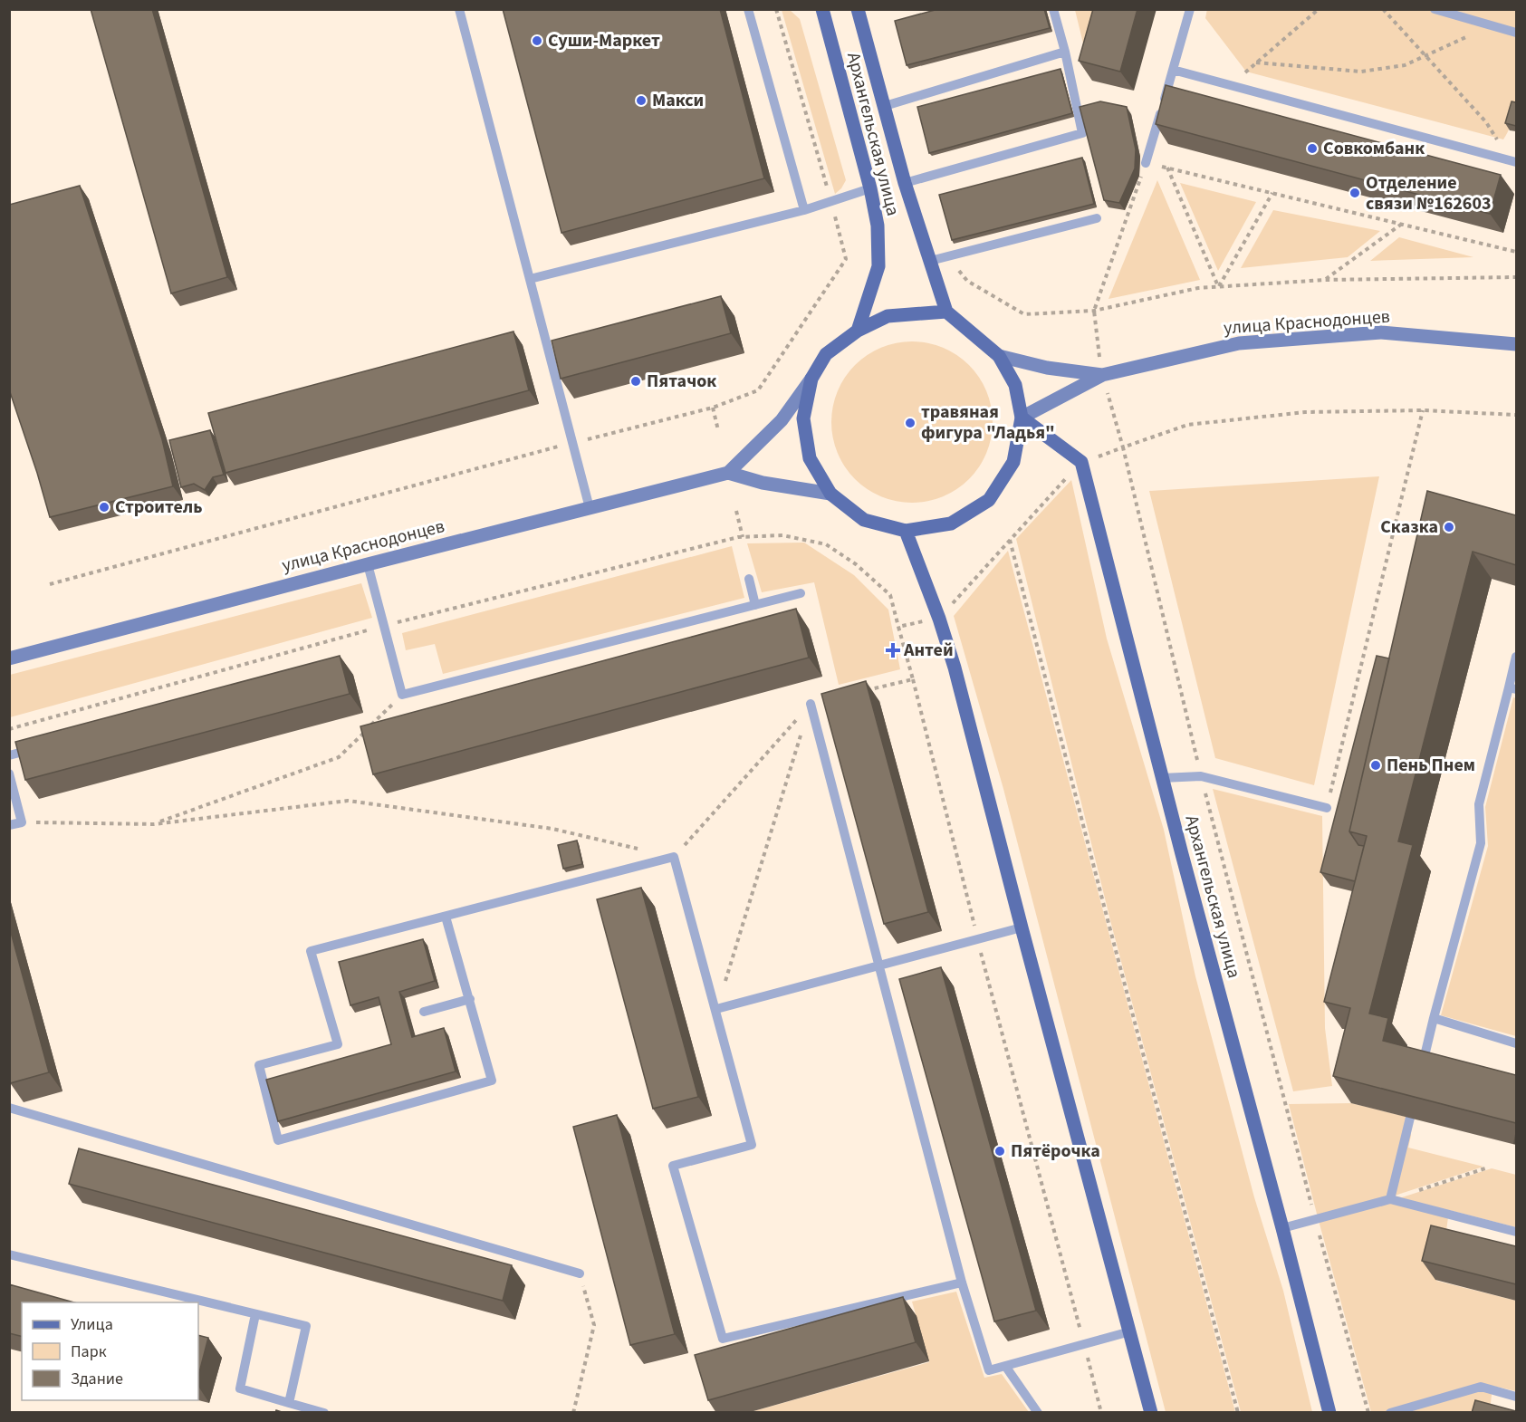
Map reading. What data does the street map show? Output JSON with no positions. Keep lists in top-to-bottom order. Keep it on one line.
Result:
{"streets":{"main road":["Архангельская улица","улица Краснодонцев"]},"places":{"other":["Суши-Маркет","Макси","Совкомбанк","Отделение связи №162603","Пятачок","травяная фигура \"Ладья\"","Строитель","Сказка","Пень Пнем","Пятёрочка"],"health":["Антей"]},"legend":["Улица","Парк","Здание"]}
